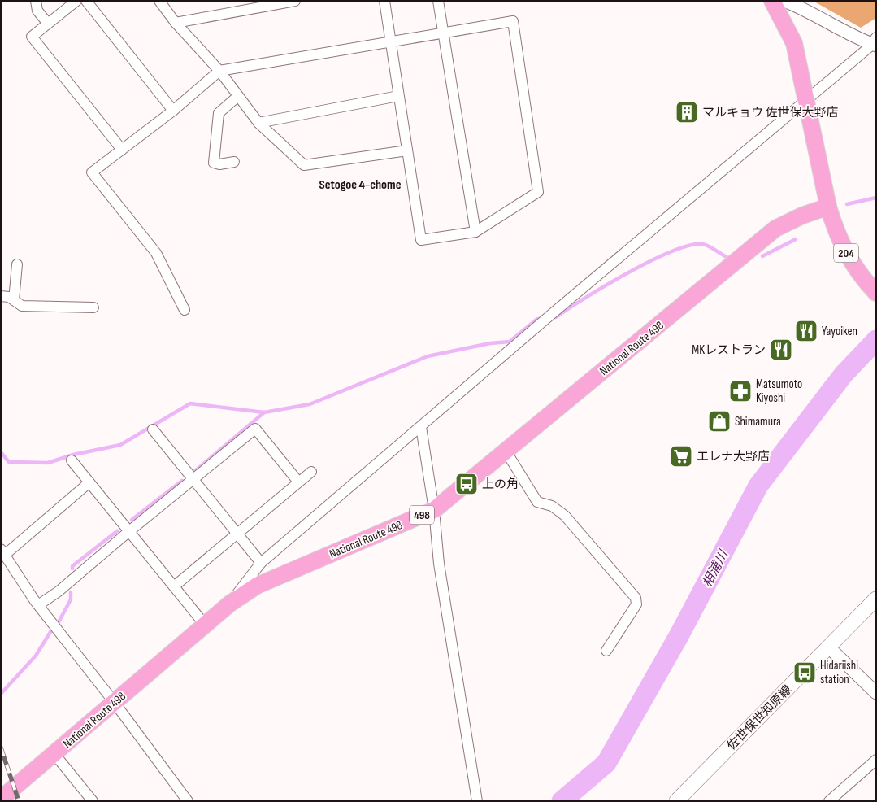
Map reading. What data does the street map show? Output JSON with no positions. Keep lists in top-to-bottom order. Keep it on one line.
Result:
{"streets":{"highway":["204","National Route 498","498"],"main road":["佐世保世知原線"]},"crossings":[["204","National Route 498"]],"districts":["Setogoe 4-chome"],"water":["相浦川"],"places":{"building":["マルキョウ 佐世保大野店"],"restaurant":["Yayoiken","MKレストラン"],"pharmacy":["Matsumoto Kiyoshi"],"shop":["Shimamura"],"supermarket":["エレナ大野店"],"bus stop":["上の角","Hidariishi station"]}}
